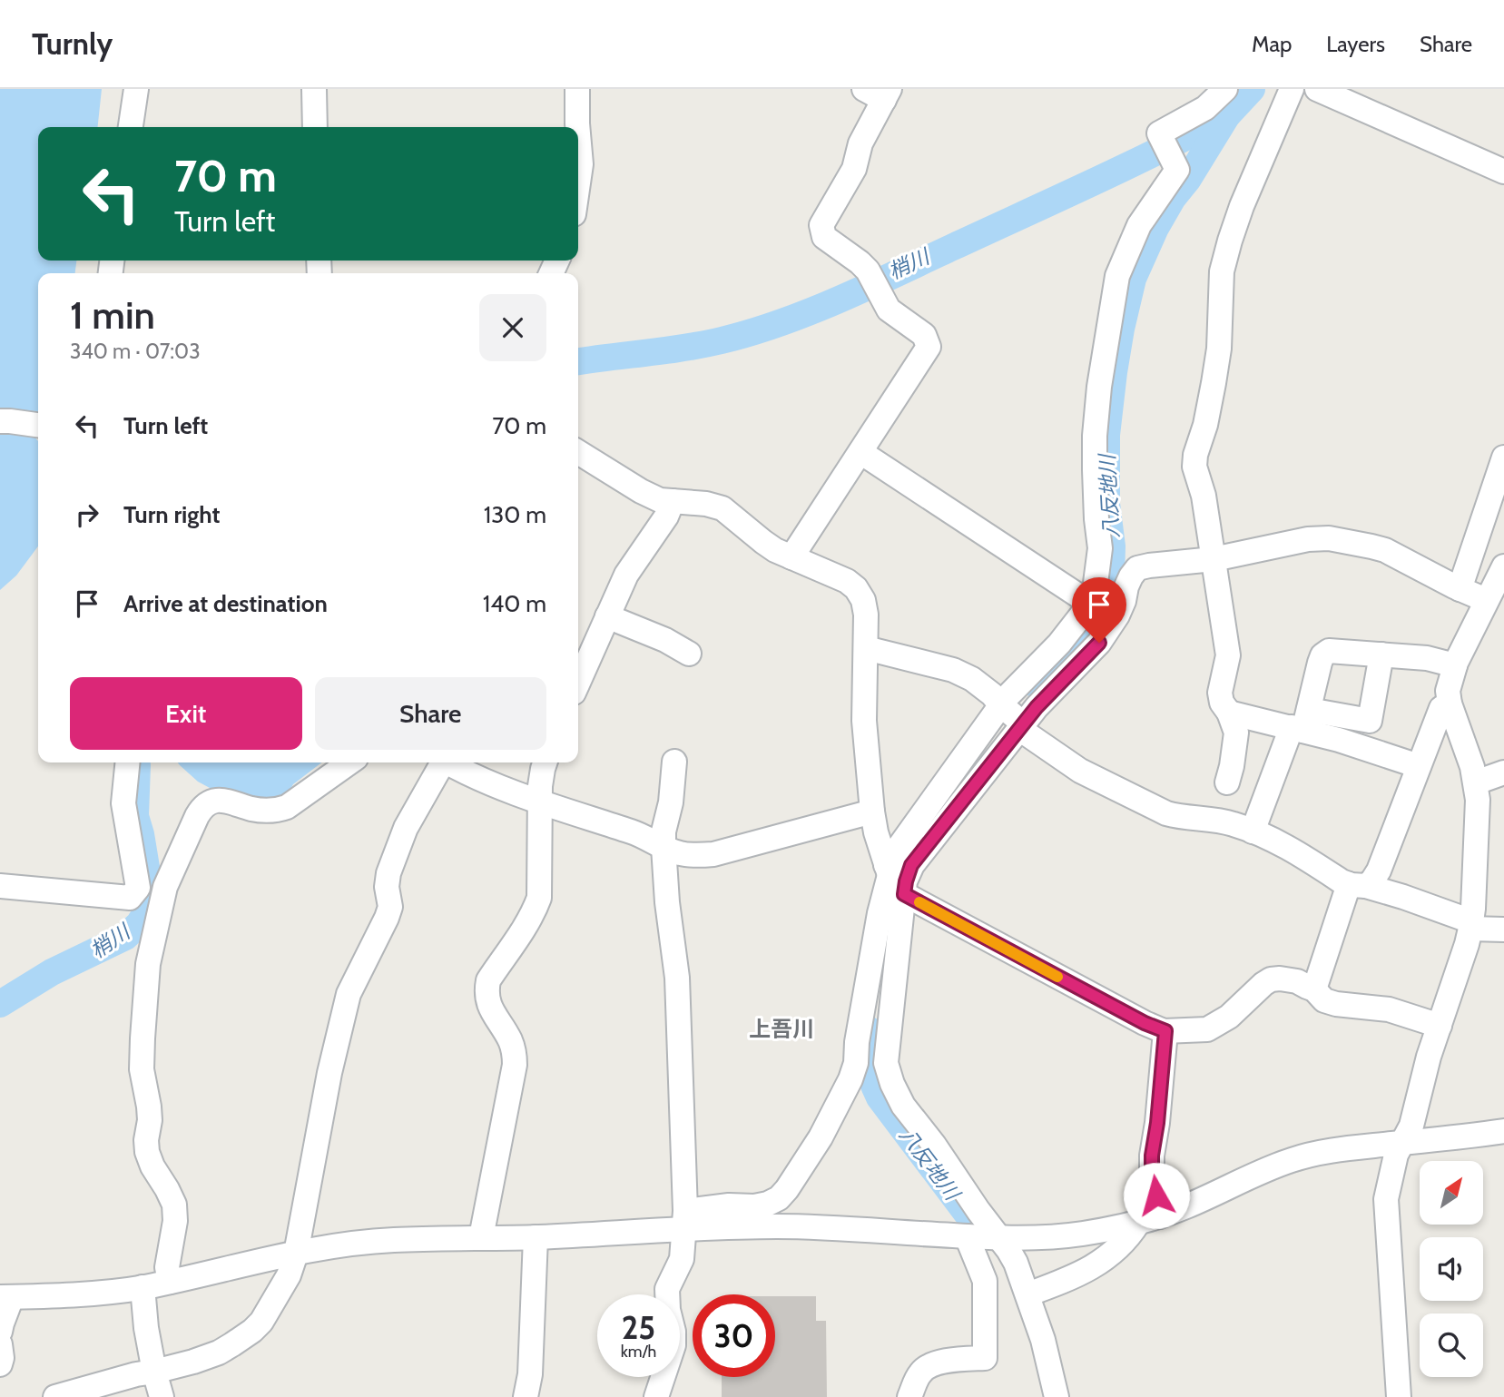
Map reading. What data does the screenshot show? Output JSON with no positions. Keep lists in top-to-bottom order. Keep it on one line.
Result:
{"districts":["上吾川"],"water":["梢川","八反地川"],"north":"top right","page":{"header":"Turnly","nav":["Map","Layers","Share"],"turn":["70 m","Turn left"],"heading":["1 min","340 m · 07:03"],"list":[{"name":"Turn left","value":"70 m"},{"name":"Turn right","value":"130 m"},{"name":"Arrive at destination","value":"140 m"}],"buttons":["Exit","Share"],"speed":"25 km/h","limit":"30"}}
